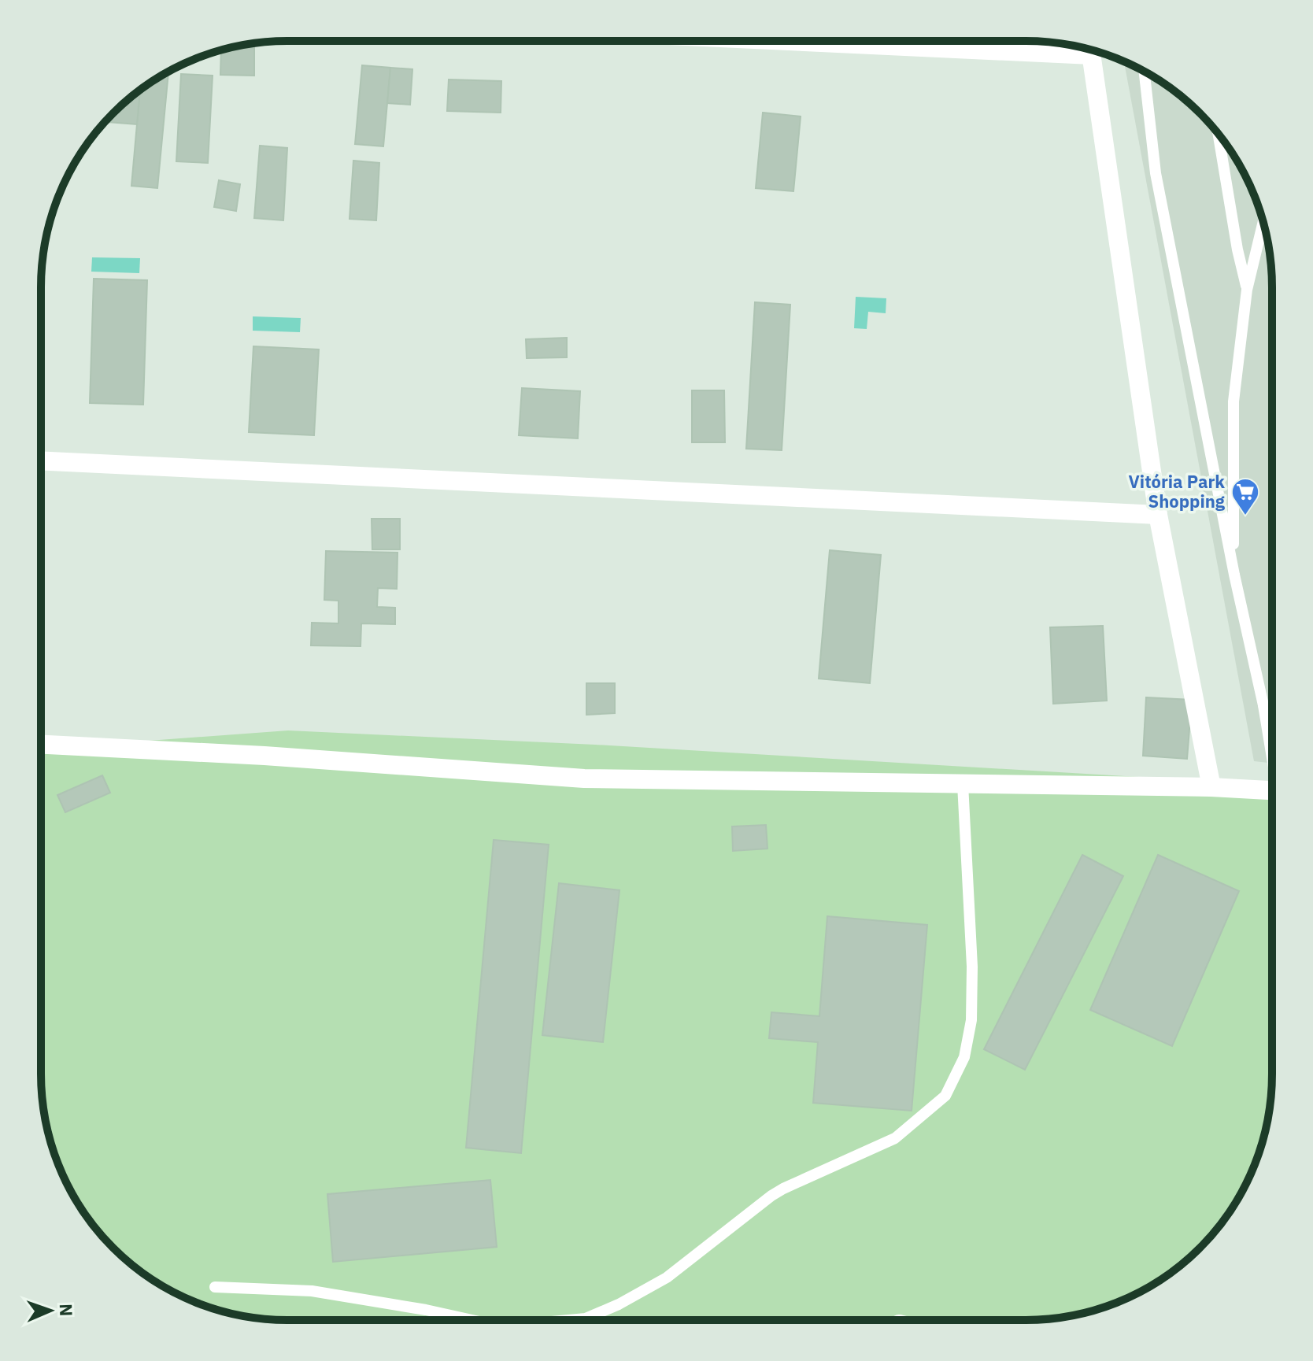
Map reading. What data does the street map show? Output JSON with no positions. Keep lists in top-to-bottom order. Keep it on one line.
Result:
{"places":{"supermarket":["Vitória Park Shopping"]},"north":"right"}
